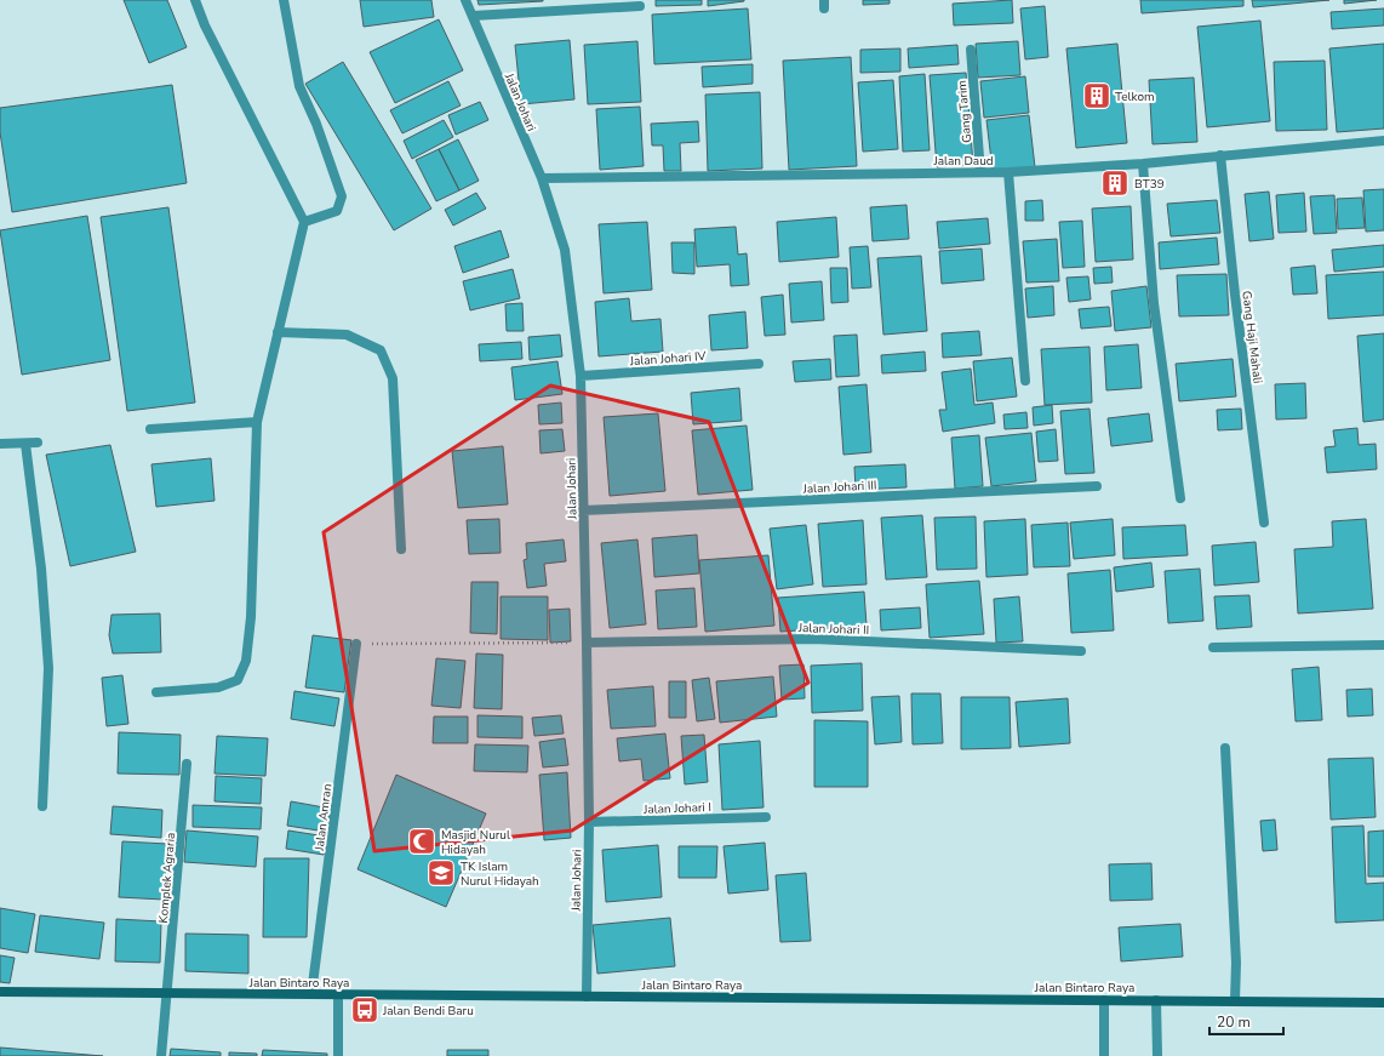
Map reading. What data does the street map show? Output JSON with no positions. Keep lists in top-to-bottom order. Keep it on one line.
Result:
{"streets":{"main road":["Jalan Bintaro Raya"],"street":["Jalan Johari","Gang Tarim","Jalan Daud","Gang Haji Mahali","Jalan Johari IV","Jalan Johari III","Jalan Johari II","Jalan Johari I","Jalan Amran","Komplek Agraria"]},"crossings":[["Jalan Johari","Jalan Daud"],["Jalan Johari","Jalan Johari IV"],["Jalan Johari","Jalan Johari III"],["Jalan Johari","Jalan Johari II"],["Jalan Johari","Jalan Johari I"],["Jalan Johari","Jalan Bintaro Raya"],["Gang Tarim","Jalan Daud"],["Jalan Daud","Gang Haji Mahali"],["Jalan Amran","Jalan Bintaro Raya"],["Komplek Agraria","Jalan Bintaro Raya"]],"places":{"building":["Telkom","BT39"],"mosque":["Masjid Nurul Hidayah"],"school or university":["TK Islam Nurul Hidayah"],"bus stop":["Jalan Bendi Baru"]},"scale_bar":"20 m"}
